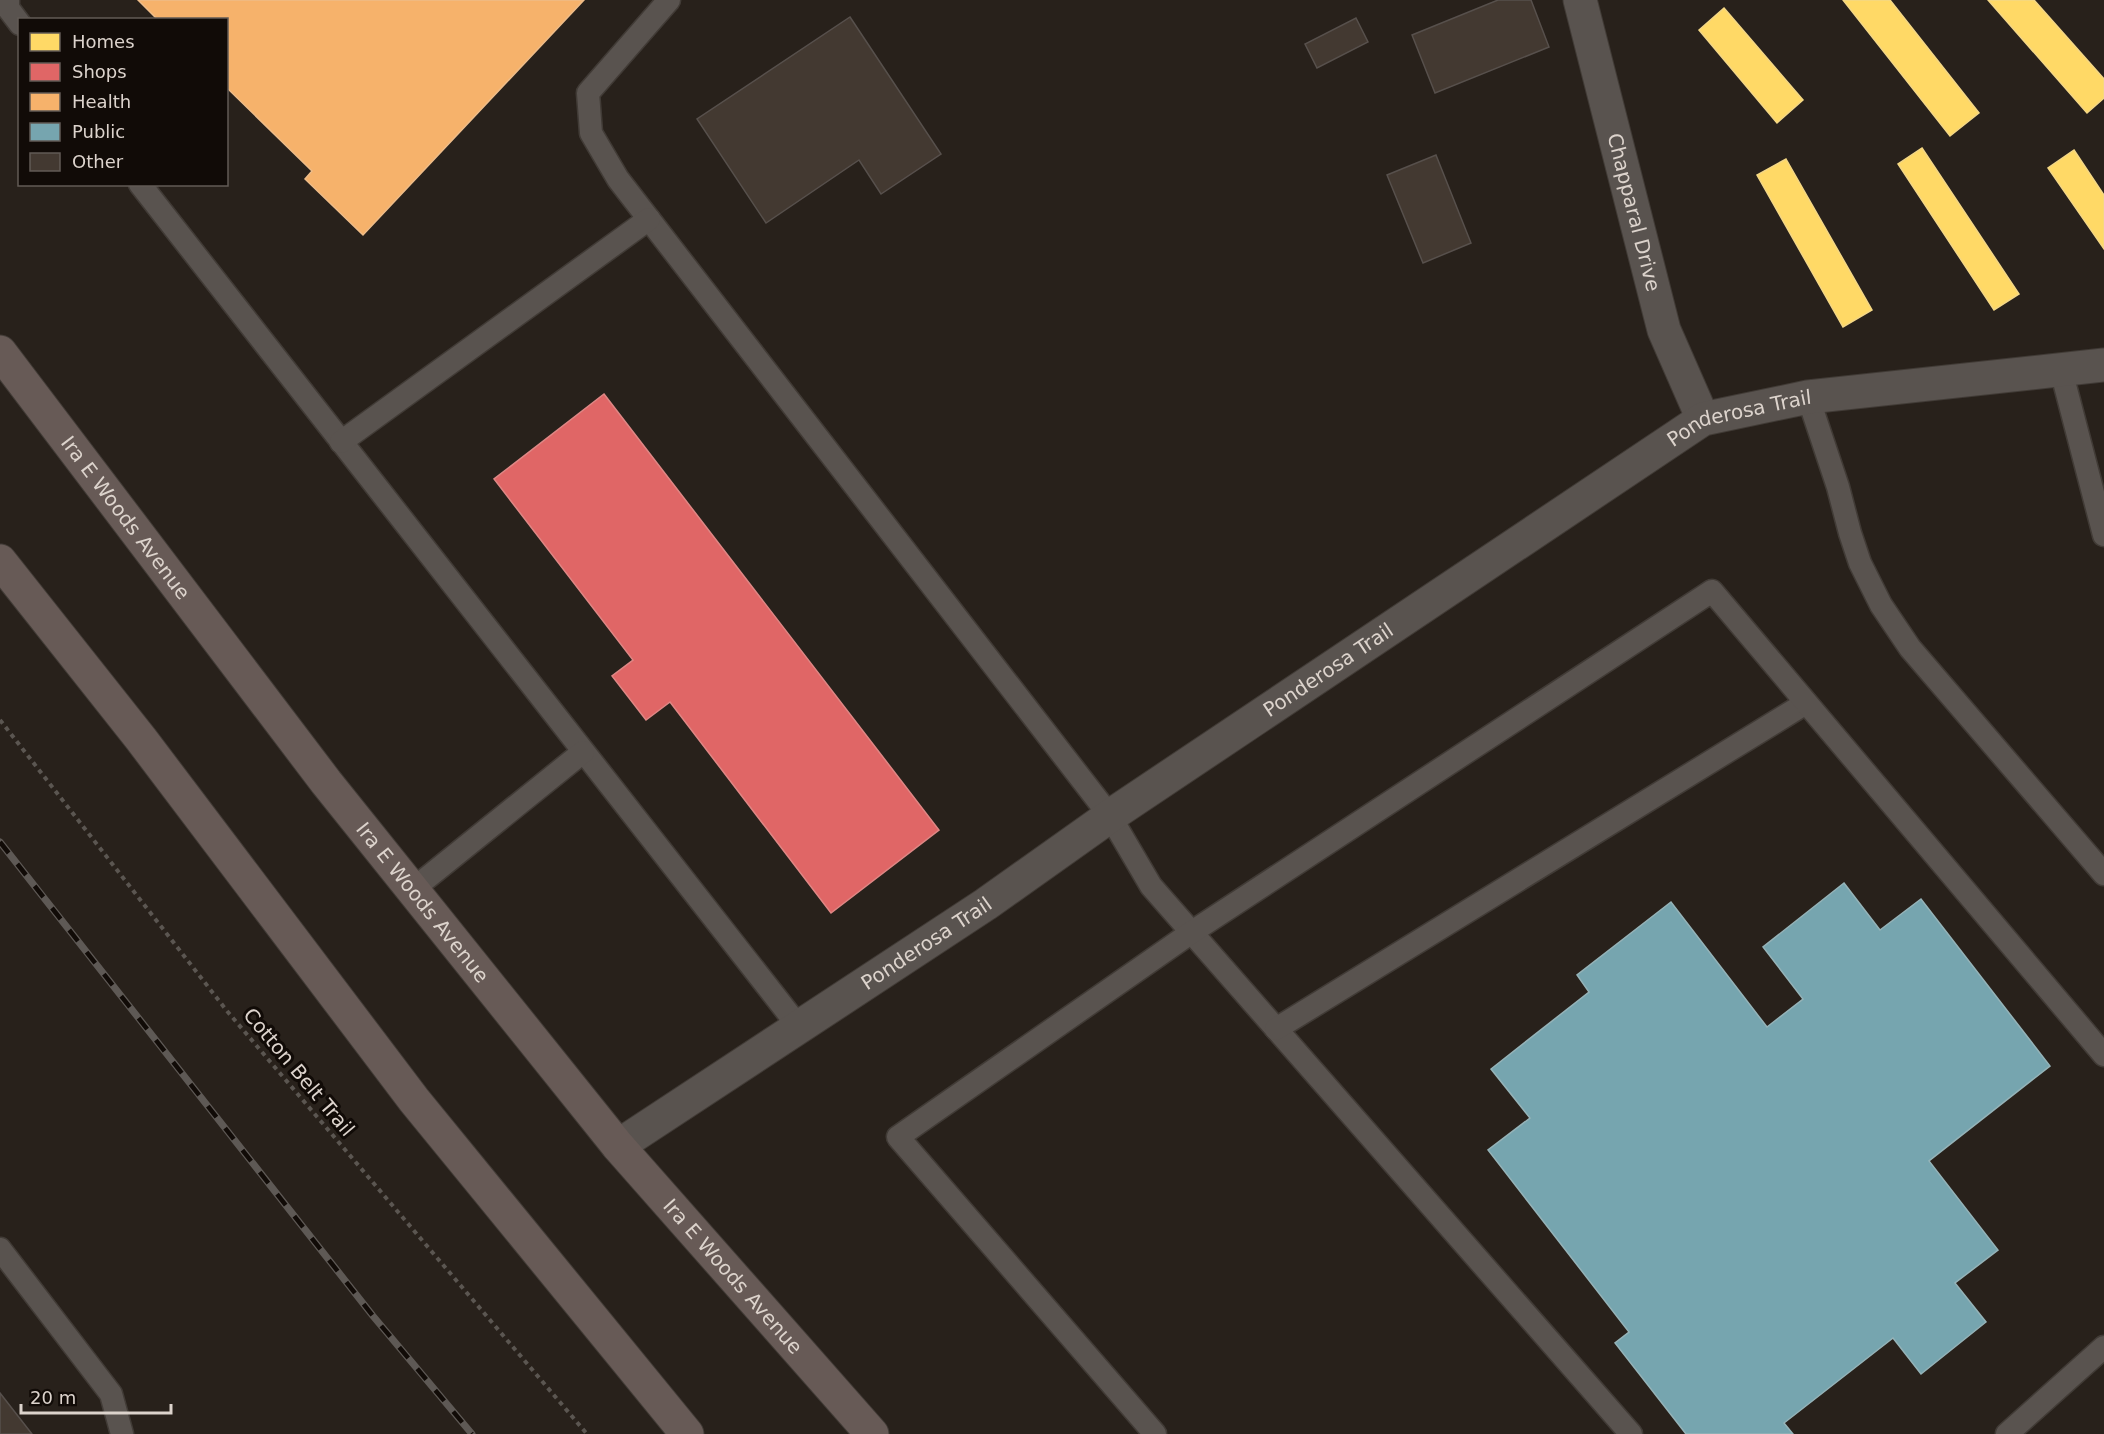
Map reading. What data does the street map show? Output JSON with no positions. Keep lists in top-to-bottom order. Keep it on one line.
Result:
{"streets":{"main road":["Ira E Woods Avenue"],"street":["Chapparal Drive","Ponderosa Trail"],"path":["Cotton Belt Trail"]},"crossings":[["Chapparal Drive","Ponderosa Trail"],["Ponderosa Trail","Ira E Woods Avenue"]],"legend":["Homes","Shops","Health","Public","Other"],"scale_bar":"20 m"}
